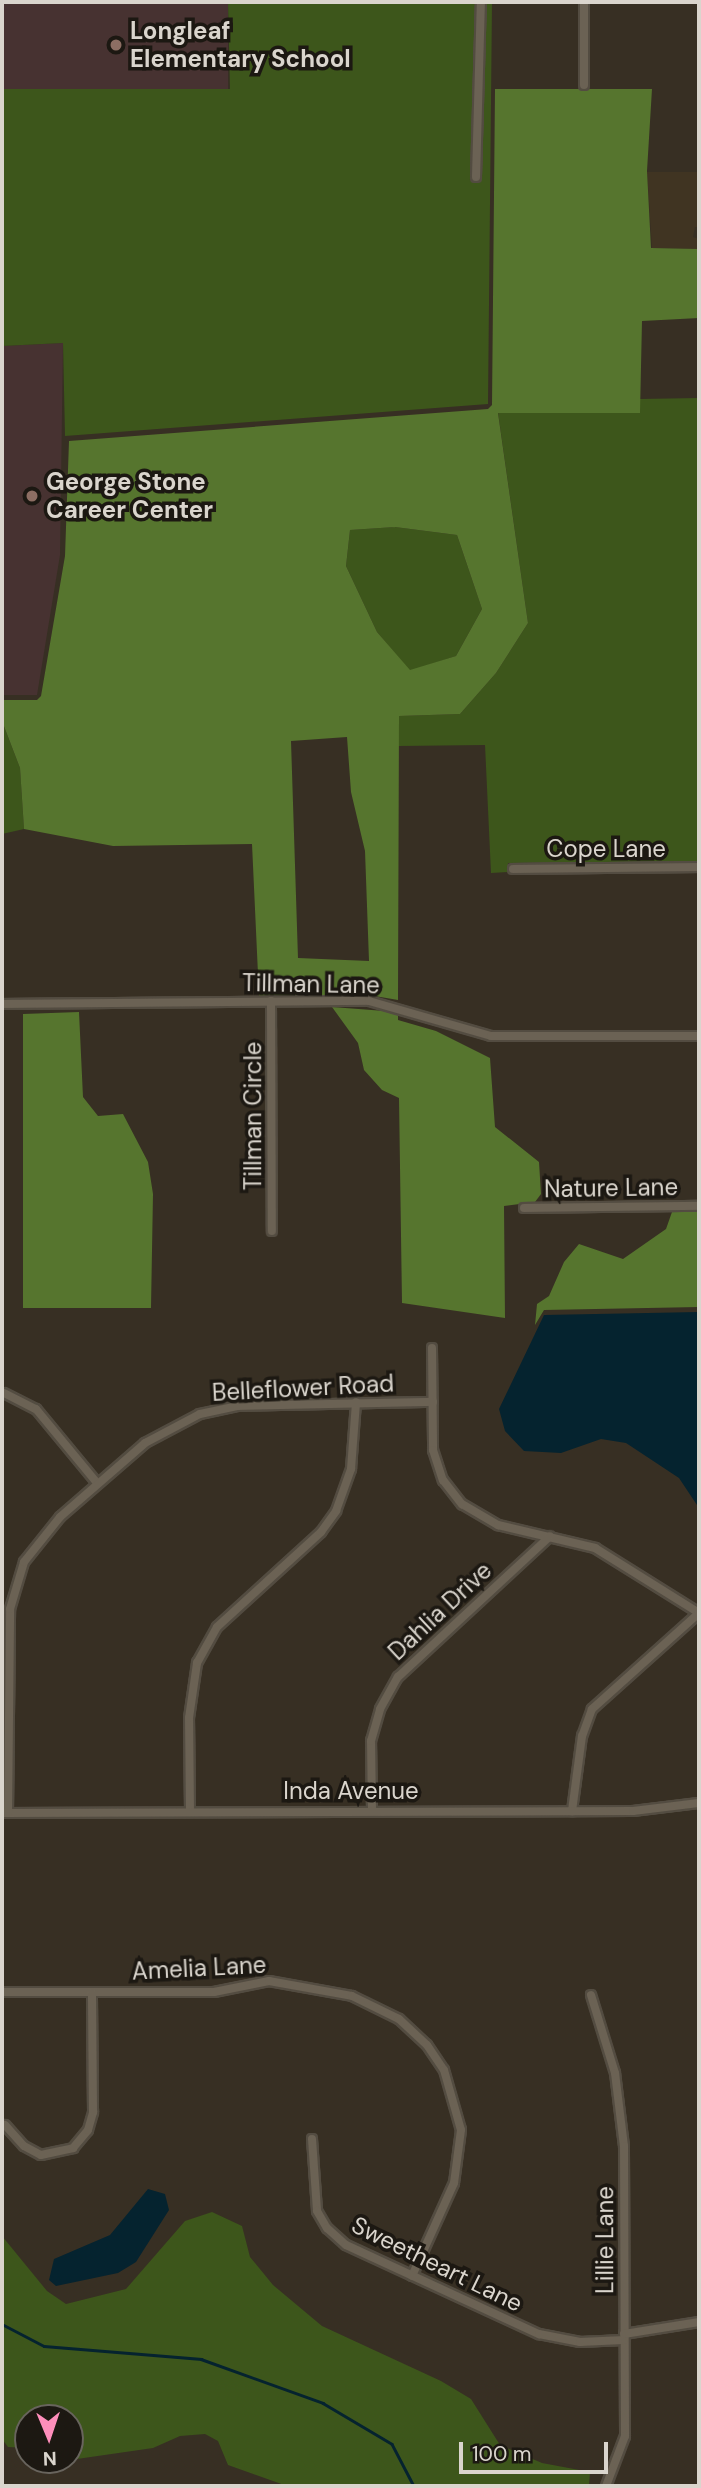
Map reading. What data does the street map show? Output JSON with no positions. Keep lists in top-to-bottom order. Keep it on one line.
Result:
{"streets":{"street":["Cope Lane","Tillman Lane","Tillman Circle","Nature Lane","Belleflower Road","Dahlia Drive","Inda Avenue","Amelia Lane","Lillie Lane","Sweetheart Lane"]},"crossings":[["Tillman Lane","Tillman Circle"],["Belleflower Road","Inda Avenue"],["Dahlia Drive","Inda Avenue"],["Amelia Lane","Sweetheart Lane"],["Lillie Lane","Sweetheart Lane"]],"places":["Longleaf Elementary School","George Stone Career Center"],"scale_bar":"100 m","north":"bottom"}
